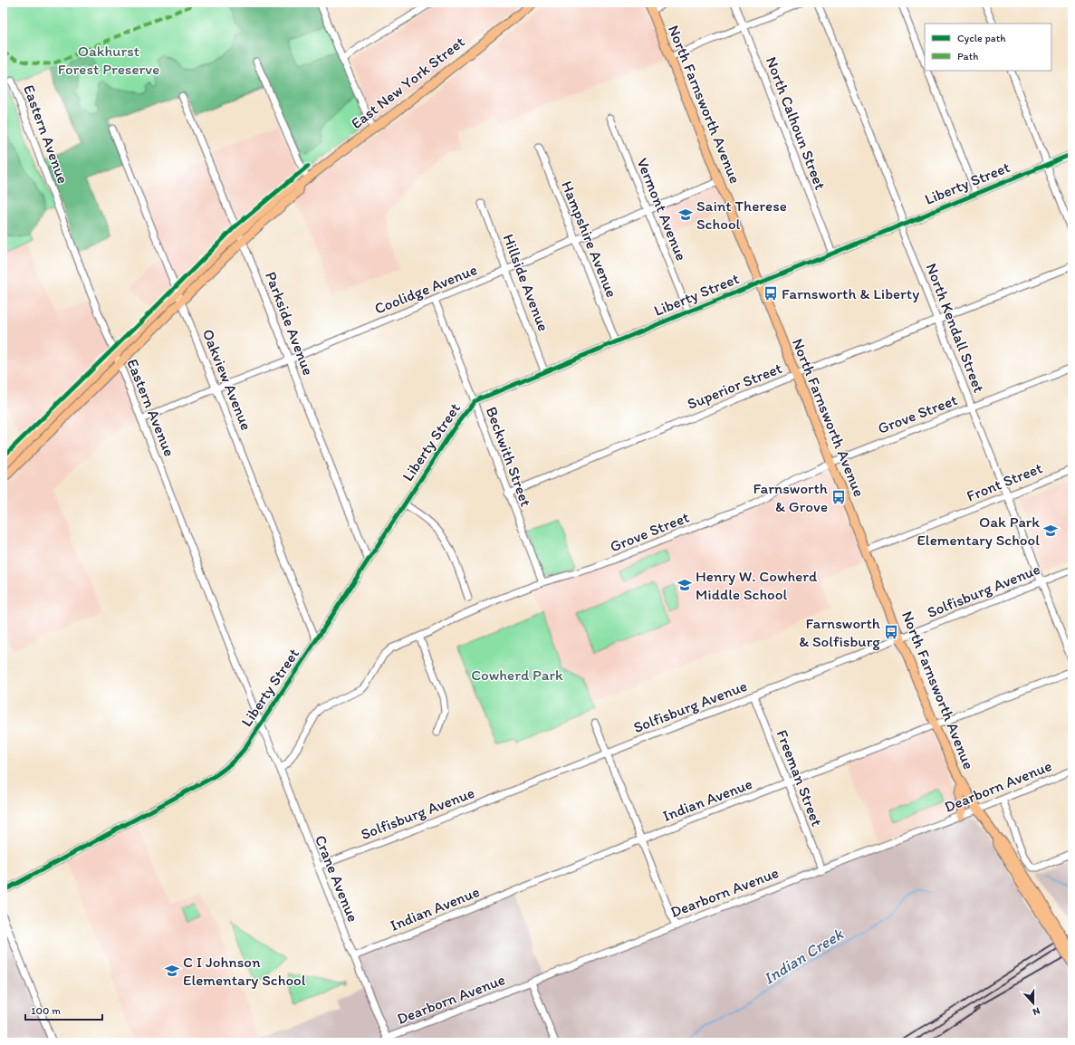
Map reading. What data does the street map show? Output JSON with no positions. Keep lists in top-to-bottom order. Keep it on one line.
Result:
{"streets":{"main road":["East New York Street","North Farnsworth Avenue"],"street":["North Calhoun Street","Eastern Avenue","Liberty Street","Vermont Avenue","Hampshire Avenue","Hillside Avenue","Coolidge Avenue","Parkside Avenue","North Kendall Street","Oakview Avenue","Superior Street","Grove Street","Beckwith Street","Front Street","Solfisburg Avenue","Freeman Street","Dearborn Avenue","Indian Avenue","Crane Avenue"]},"crossings":[["East New York Street","Eastern Avenue"],["East New York Street","Parkside Avenue"],["East New York Street","Oakview Avenue"],["North Farnsworth Avenue","Liberty Street"],["North Farnsworth Avenue","Coolidge Avenue"],["North Farnsworth Avenue","Superior Street"],["North Farnsworth Avenue","Grove Street"],["North Farnsworth Avenue","Front Street"],["North Farnsworth Avenue","Solfisburg Avenue"],["North Farnsworth Avenue","Dearborn Avenue"],["North Farnsworth Avenue","Indian Avenue"],["North Calhoun Street","Liberty Street"],["Eastern Avenue","Liberty Street"],["Eastern Avenue","Coolidge Avenue"],["Eastern Avenue","Crane Avenue"],["Liberty Street","Vermont Avenue"],["Liberty Street","Hampshire Avenue"],["Liberty Street","Hillside Avenue"],["Liberty Street","Parkside Avenue"],["Liberty Street","North Kendall Street"],["Liberty Street","Oakview Avenue"],["Liberty Street","Beckwith Street"],["Liberty Street","Crane Avenue"],["Vermont Avenue","Coolidge Avenue"],["Hampshire Avenue","Coolidge Avenue"],["Hillside Avenue","Coolidge Avenue"],["Coolidge Avenue","Parkside Avenue"],["Coolidge Avenue","Oakview Avenue"],["Coolidge Avenue","Beckwith Street"],["North Kendall Street","Superior Street"],["North Kendall Street","Grove Street"],["North Kendall Street","Front Street"],["North Kendall Street","Solfisburg Avenue"],["Superior Street","Beckwith Street"],["Grove Street","Beckwith Street"],["Grove Street","Crane Avenue"],["Solfisburg Avenue","Freeman Street"],["Solfisburg Avenue","Crane Avenue"],["Freeman Street","Dearborn Avenue"],["Freeman Street","Indian Avenue"],["Dearborn Avenue","Crane Avenue"],["Indian Avenue","Crane Avenue"]],"water":["Indian Creek"],"parks":["Oakhurst Forest Preserve","Cowherd Park"],"places":{"school or university":["Saint Therese School","Oak Park Elementary School","Henry W. Cowherd Middle School","C I Johnson Elementary School"],"bus stop":["Farnsworth & Liberty","Farnsworth & Grove","Farnsworth & Solfisburg"]},"legend":["Cycle path","Path"],"scale_bar":"100 m","north":"bottom"}
